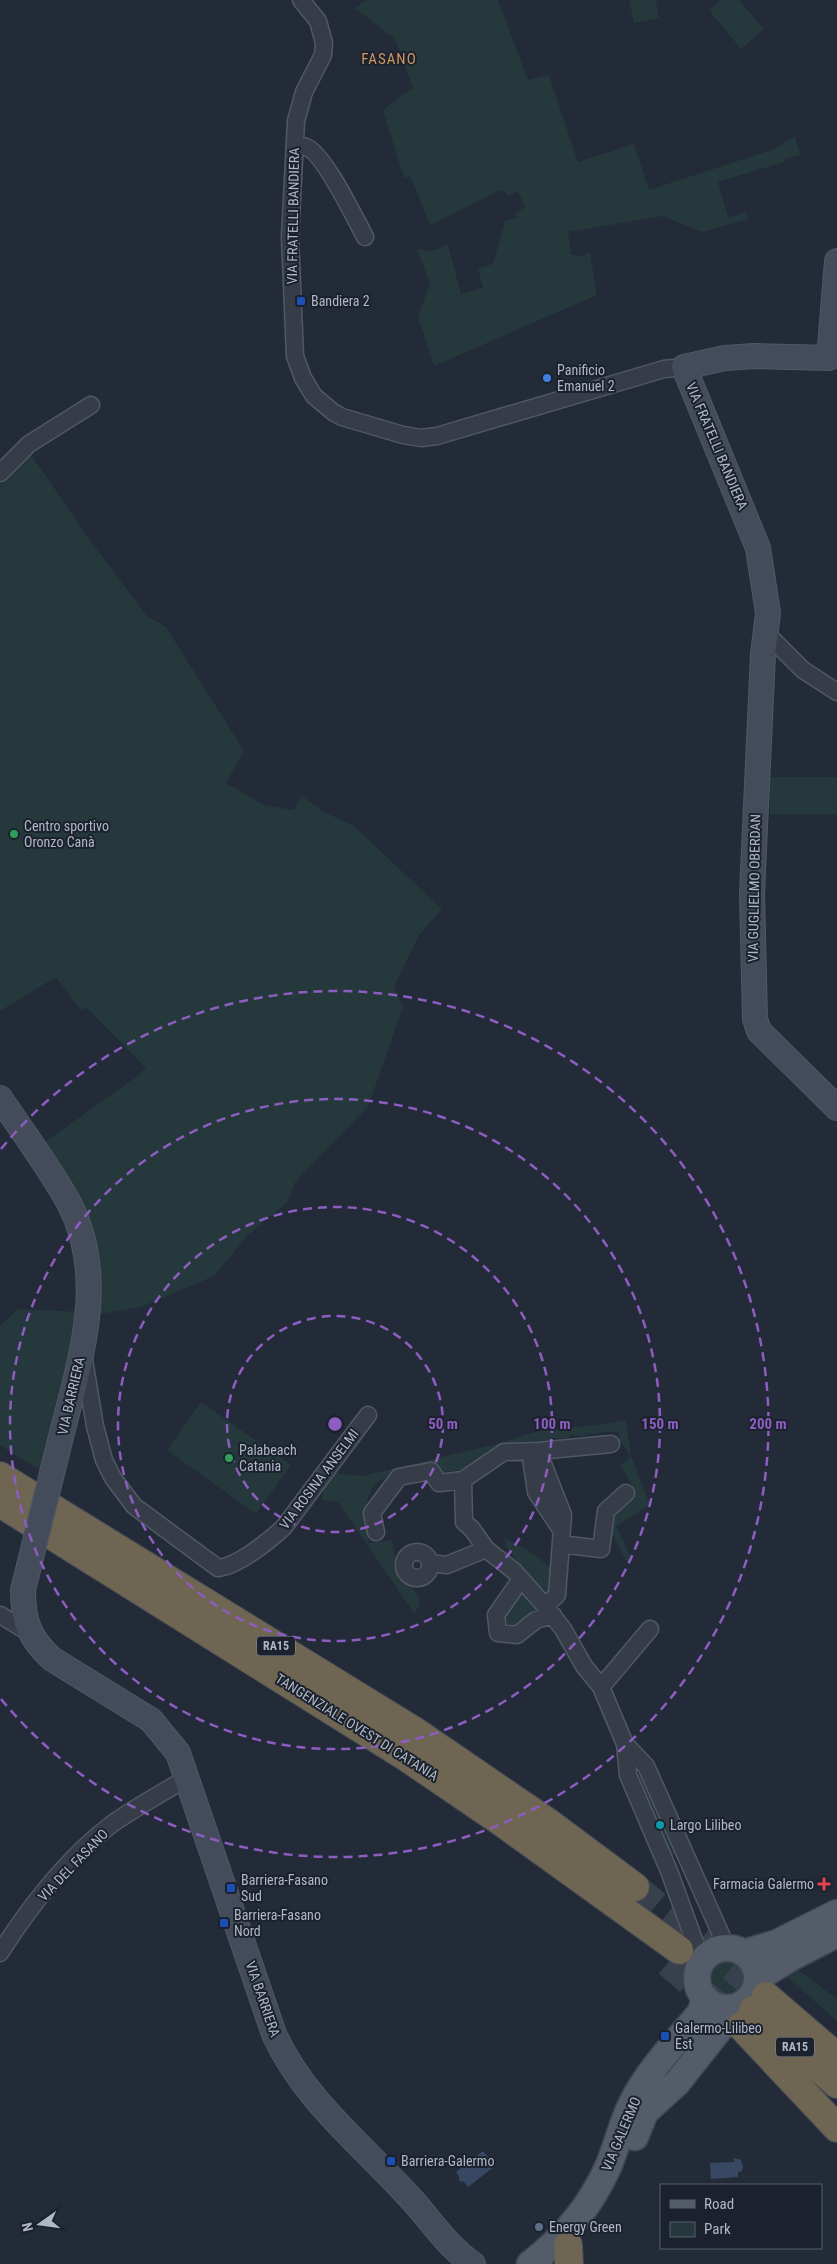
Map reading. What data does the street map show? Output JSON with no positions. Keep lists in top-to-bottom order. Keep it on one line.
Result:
{"streets":{"highway":["RA15","TANGENZIALE OVEST DI CATANIA"],"main road":["VIA FRATELLI BANDIERA","VIA GUGLIELMO OBERDAN","VIA BARRIERA","VIA GALERMO"],"street":["VIA ROSINA ANSELMI","VIA DEL FASANO"]},"crossings":[["VIA FRATELLI BANDIERA","VIA GUGLIELMO OBERDAN"],["VIA BARRIERA","VIA ROSINA ANSELMI"],["VIA BARRIERA","VIA DEL FASANO"],["RA15","VIA GALERMO"]],"districts":["FASANO"],"places":{"transit":["Bandiera 2","Barriera-Fasano Sud","Barriera-Fasano Nord","Galermo-Lilibeo Est","Barriera-Galermo"],"other":["Panificio Emanuel 2","Centro sportivo Oronzo Canà","Palabeach Catania","Largo Lilibeo","Energy Green"],"health":["Farmacia Galermo"]},"legend":["Road","Park"],"north":"left","rings":["50 m","100 m","150 m","200 m"]}
